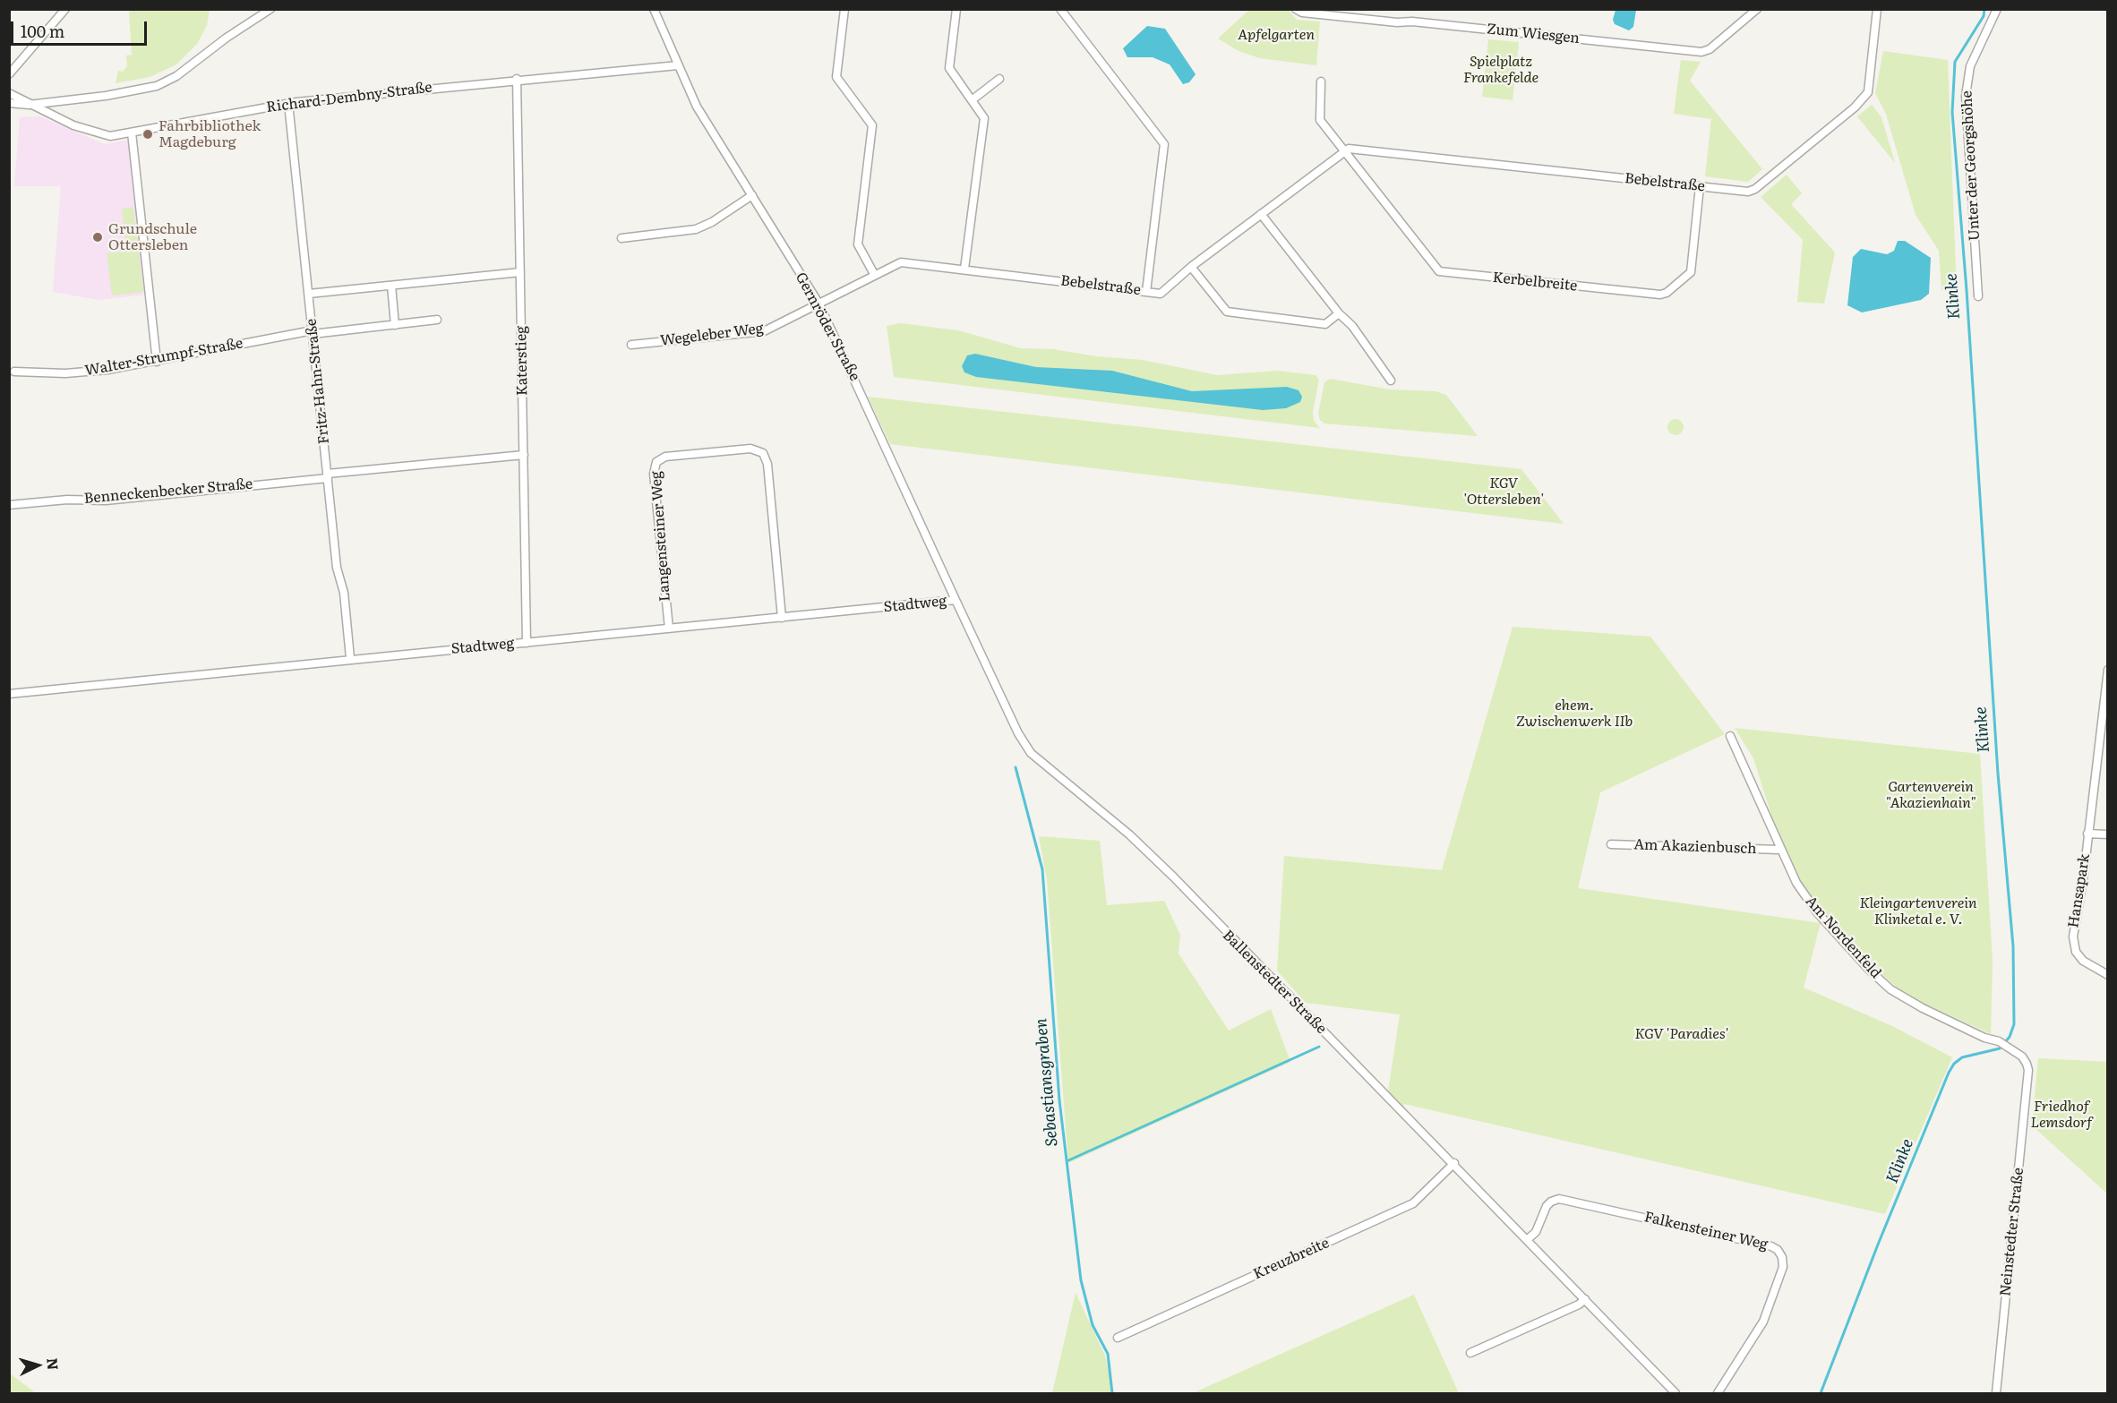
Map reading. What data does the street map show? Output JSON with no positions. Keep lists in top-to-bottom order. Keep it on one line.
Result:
{"streets":{"street":["Zum Wiesgen","Richard-Dembny-Straße","Unter der Georgshöhe","Bebelstraße","Kerbelbreite","Gernröder Straße","Wegeleber Weg","Walter-Strumpf-Straße","Katerstieg","Fritz-Hahn-Straße","Benneckenbecker Straße","Langensteiner Weg","Stadtweg","Am Akazienbusch","Hansapark","Am Nordenfeld","Ballenstedter Straße","Falkensteiner Weg","Neinstedter Straße","Kreuzbreite"]},"crossings":[["Richard-Dembny-Straße","Gernröder Straße"],["Richard-Dembny-Straße","Katerstieg"],["Richard-Dembny-Straße","Fritz-Hahn-Straße"],["Bebelstraße","Kerbelbreite"],["Bebelstraße","Gernröder Straße"],["Bebelstraße","Wegeleber Weg"],["Gernröder Straße","Wegeleber Weg"],["Gernröder Straße","Stadtweg"],["Gernröder Straße","Ballenstedter Straße"],["Walter-Strumpf-Straße","Fritz-Hahn-Straße"],["Katerstieg","Benneckenbecker Straße"],["Katerstieg","Stadtweg"],["Fritz-Hahn-Straße","Benneckenbecker Straße"],["Fritz-Hahn-Straße","Stadtweg"],["Langensteiner Weg","Stadtweg"],["Am Akazienbusch","Am Nordenfeld"],["Am Nordenfeld","Neinstedter Straße"],["Ballenstedter Straße","Falkensteiner Weg"],["Ballenstedter Straße","Kreuzbreite"]],"water":["Klinke","Sebastiansgraben"],"parks":["Apfelgarten","Spielplatz Frankefelde","KGV 'Ottersleben'","ehem. Zwischenwerk IIb","Gartenverein \"Akazienhain\"","Kleingartenverein Klinketal e. V.","KGV 'Paradies'","Friedhof Lemsdorf"],"places":["Fahrbibliothek Magdeburg","Grundschule Ottersleben"],"scale_bar":"100 m","north":"right"}
